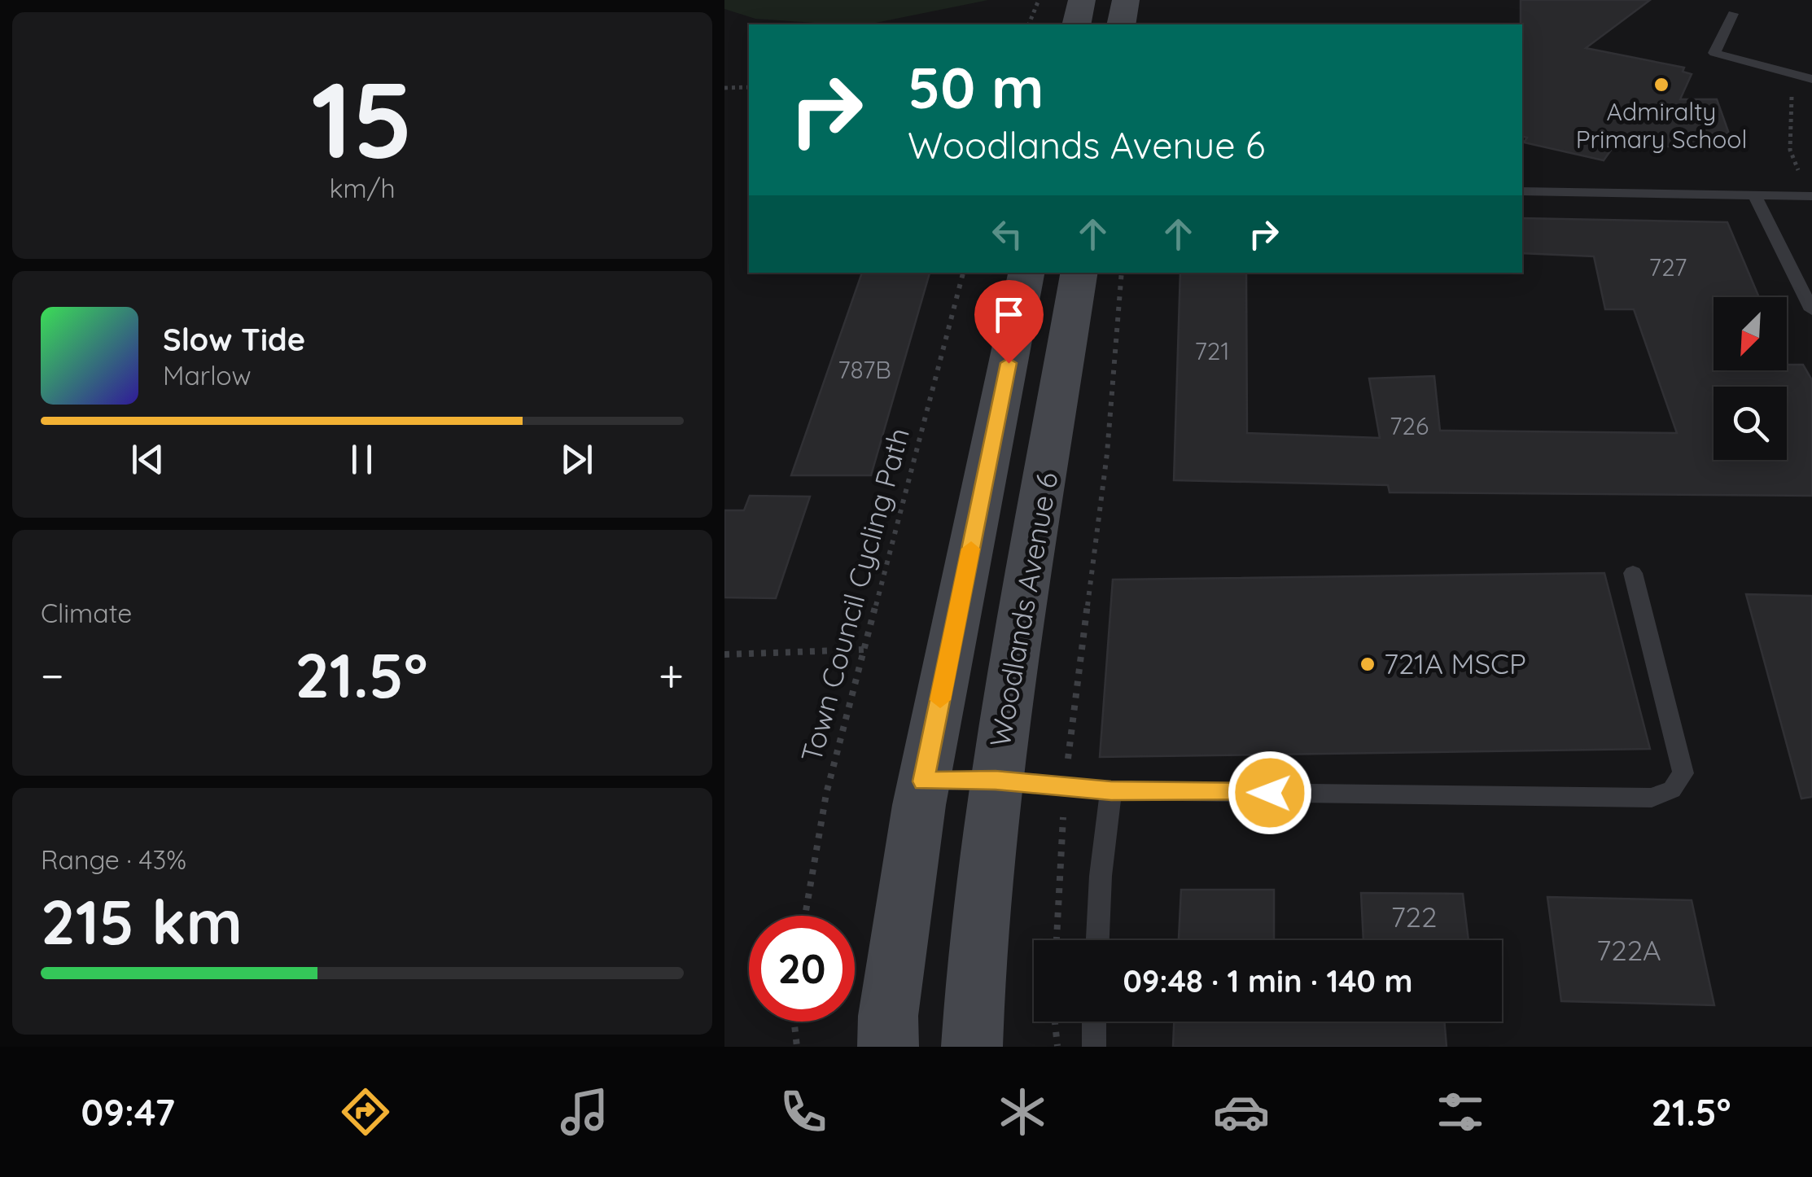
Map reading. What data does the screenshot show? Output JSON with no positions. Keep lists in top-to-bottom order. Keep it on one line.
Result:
{"streets":{"street":["Woodlands Avenue 6"],"path":["Town Council Cycling Path"]},"places":["Admiralty Primary School","721A MSCP"],"house_numbers":["727","721","787B","726","722","722A"],"north":"bottom left","page":{"tile":[["15","km/h"],"Climate",["Range · 43%","215 km"]],"turn":["50 m","Woodlands Avenue 6"],"song":["Slow Tide","Marlow"],"heat":["−","21.5°","+"],"limit":"20","trip":"09:48 · 1 min · 140 m","tabs":["09:47","21.5°"]}}
